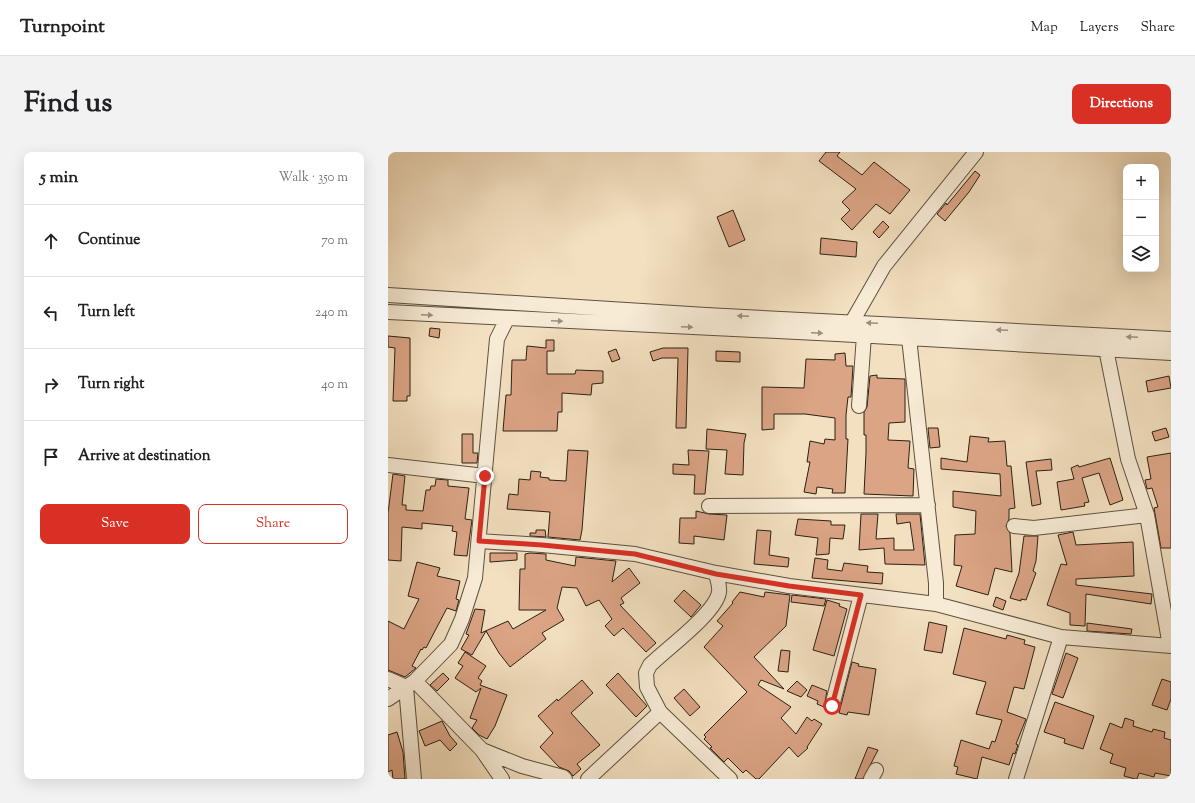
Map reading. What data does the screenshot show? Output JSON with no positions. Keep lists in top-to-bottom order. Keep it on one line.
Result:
{"page":{"header":"Turnpoint","nav":["Map","Layers","Share"],"title":"Find us","buttons":["Directions",["Save","Share"]],"heading":["5 min","Walk · 350 m"],"map_buttons":["+","−"],"list":[["Continue","70 m"],["Turn left","240 m"],["Turn right","40 m"],"Arrive at destination"]}}
